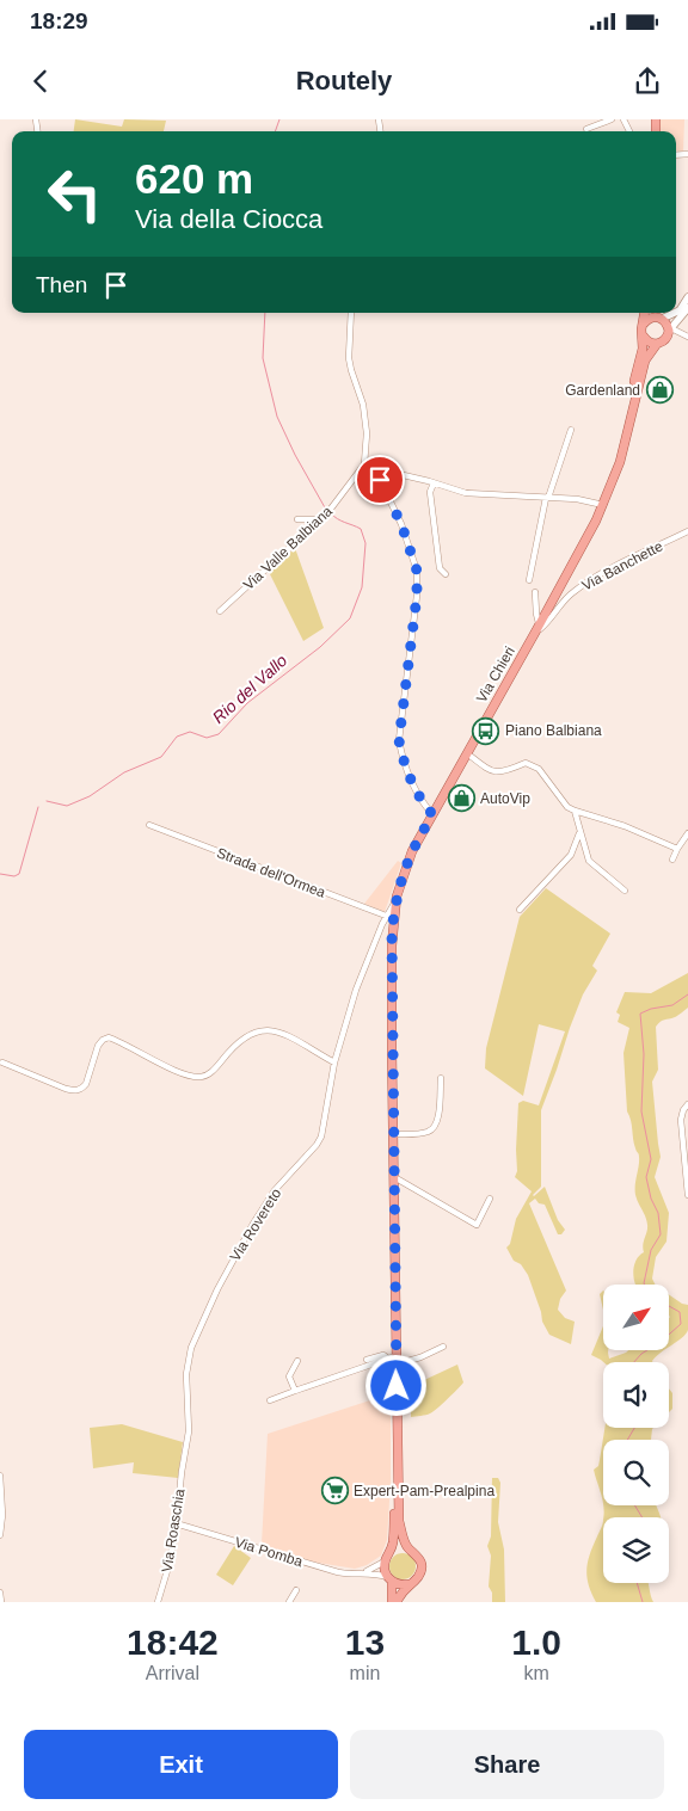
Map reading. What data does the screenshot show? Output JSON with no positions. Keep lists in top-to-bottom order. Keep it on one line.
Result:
{"streets":{"main road":["Via Chieri"],"street":["Via Valle Balbiana","Via Banchette","Strada dell'Ormea","Via Rovereto","Via Roaschia","Via Pomba"]},"crossings":[["Via Banchette","Via Chieri"],["Via Chieri","Strada dell'Ormea"],["Via Chieri","Via Rovereto"],["Via Chieri","Via Pomba"],["Strada dell'Ormea","Via Rovereto"],["Via Rovereto","Via Roaschia"],["Via Roaschia","Via Pomba"]],"water":["Rio del Vallo"],"places":{"shop":["Gardenland","AutoVip"],"bus stop":["Piano Balbiana"],"supermarket":["Expert-Pam-Prealpina"]},"north":"top right","page":{"status":"18:29","header":"Routely","turn":["620 m","Via della Ciocca"],"then":"Then","eta":["18:42","Arrival","13","min","1.0","km"],"buttons":["Exit","Share"]}}
